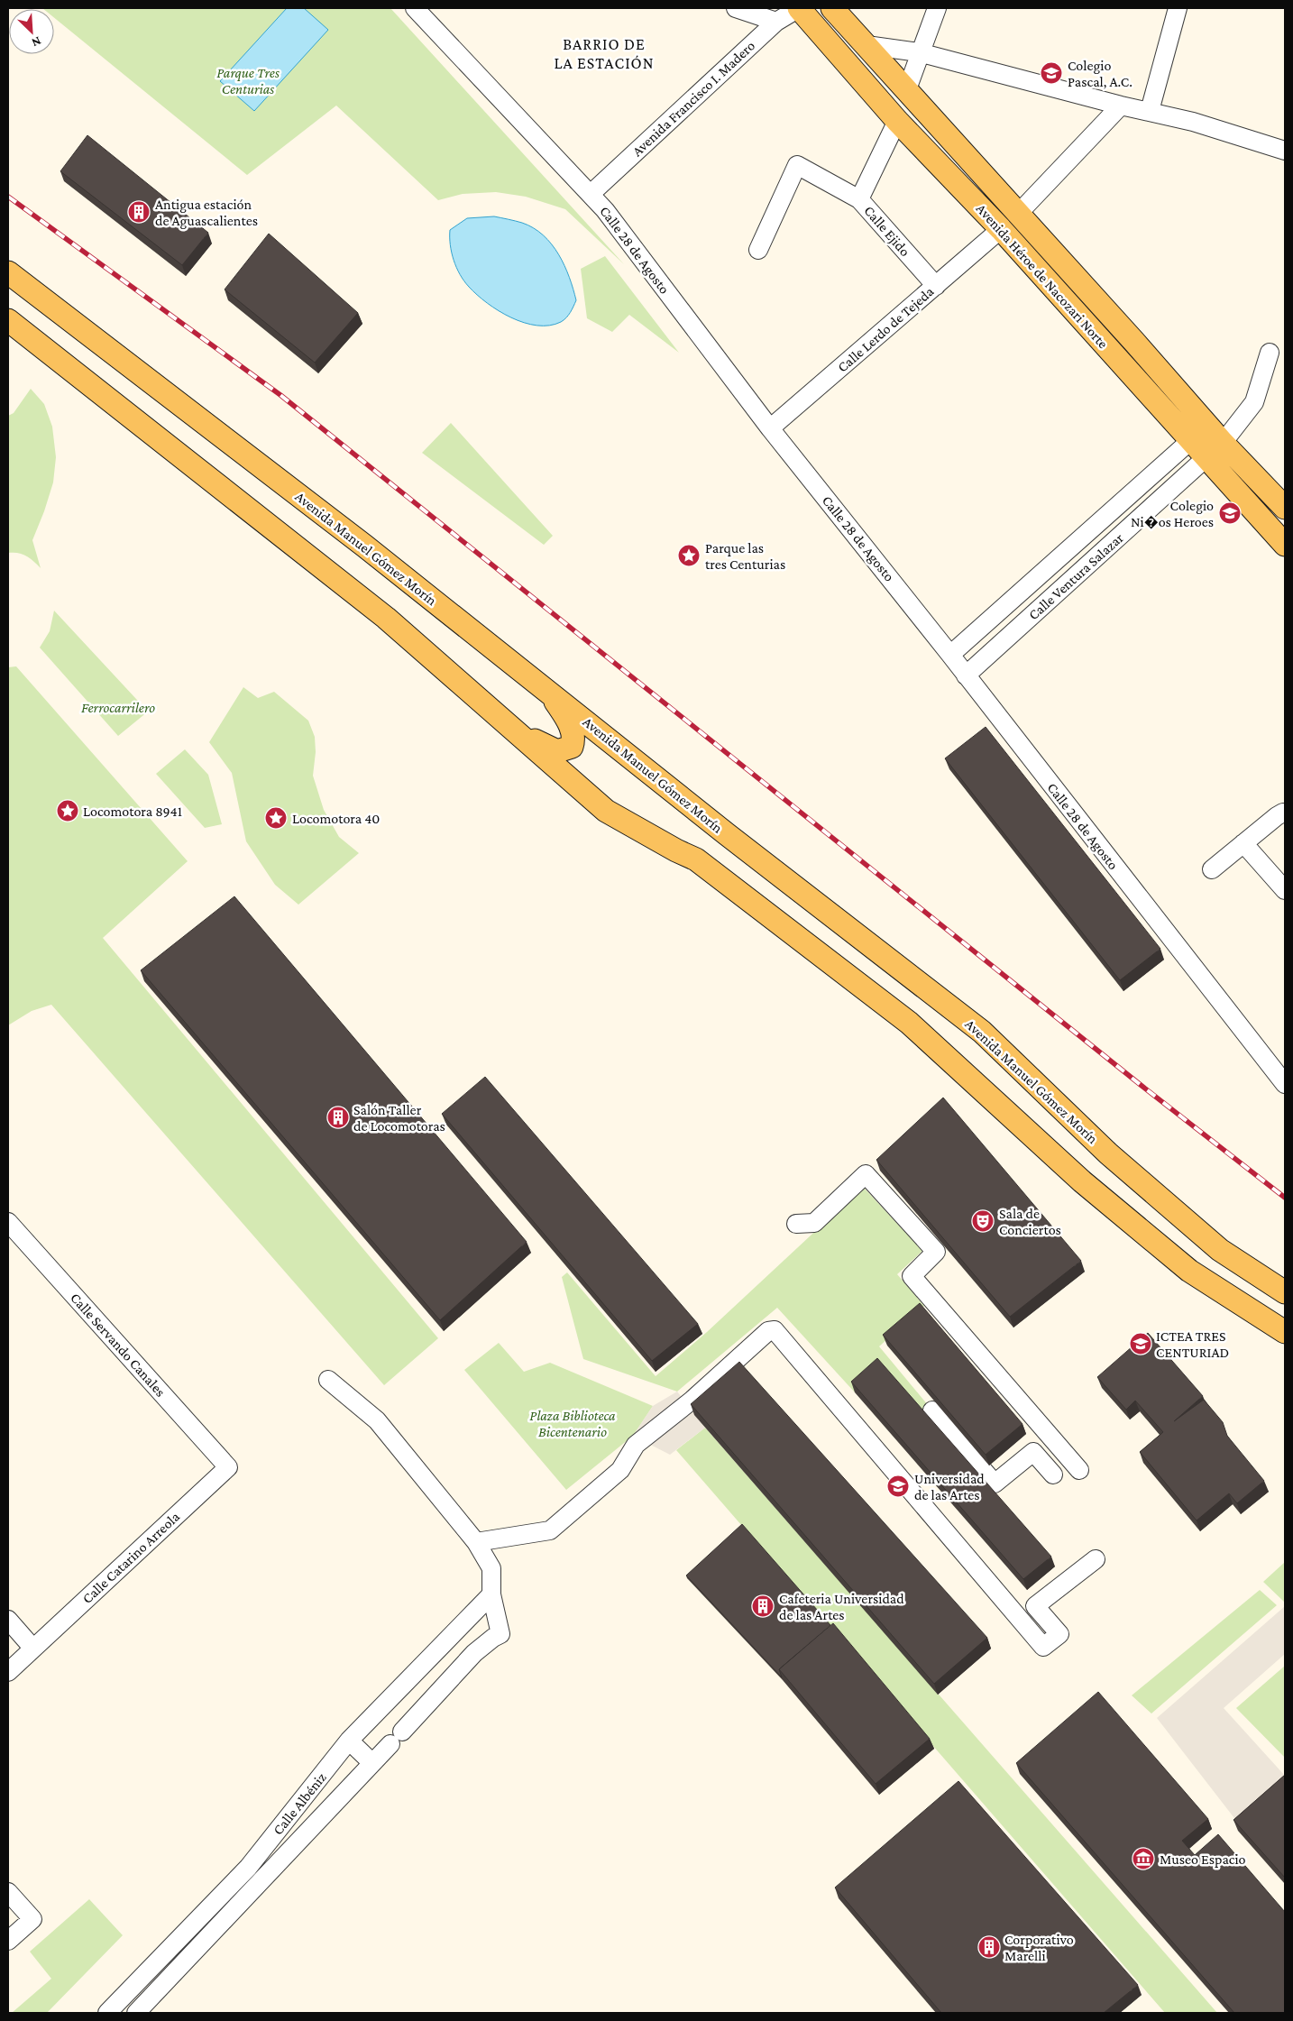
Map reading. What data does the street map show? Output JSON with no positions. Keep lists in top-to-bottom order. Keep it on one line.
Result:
{"streets":{"main road":["Avenida Héroe de Nacozari Norte","Avenida Manuel Gómez Morín"],"street":["Avenida Francisco I. Madero","Calle Ejido","Calle 28 de Agosto","Calle Lerdo de Tejeda","Calle Ventura Salazar","Calle Servando Canales","Calle Catarino Arreola","Calle Albéniz"]},"crossings":[["Avenida Francisco I. Madero","Calle 28 de Agosto"],["Avenida Francisco I. Madero","Avenida Héroe de Nacozari Norte"],["Calle Ejido","Avenida Héroe de Nacozari Norte"],["Calle Ejido","Calle Lerdo de Tejeda"],["Calle 28 de Agosto","Calle Lerdo de Tejeda"],["Calle 28 de Agosto","Calle Ventura Salazar"],["Avenida Héroe de Nacozari Norte","Calle Lerdo de Tejeda"],["Avenida Héroe de Nacozari Norte","Calle Ventura Salazar"],["Calle Servando Canales","Calle Catarino Arreola"]],"districts":["BARRIO DE LA ESTACIÓN"],"parks":["Parque Tres Centurias","Ferrocarrilero","Plaza Biblioteca Bicentenario"],"places":{"school or university":["Colegio Pascal, A.C.","Colegio Ni�os Heroes","ICTEA TRES CENTURIAD","Universidad de las Artes"],"building":["Antigua estación de Aguascalientes","Salón Taller de Locomotoras","Cafeteria Universidad de las Artes","Corporativo Marelli"],"place":["Parque las tres Centurias","Locomotora 8941","Locomotora 40"],"theatre":["Sala de Conciertos"],"museum":["Museo Espacio"]},"north":"bottom right"}
